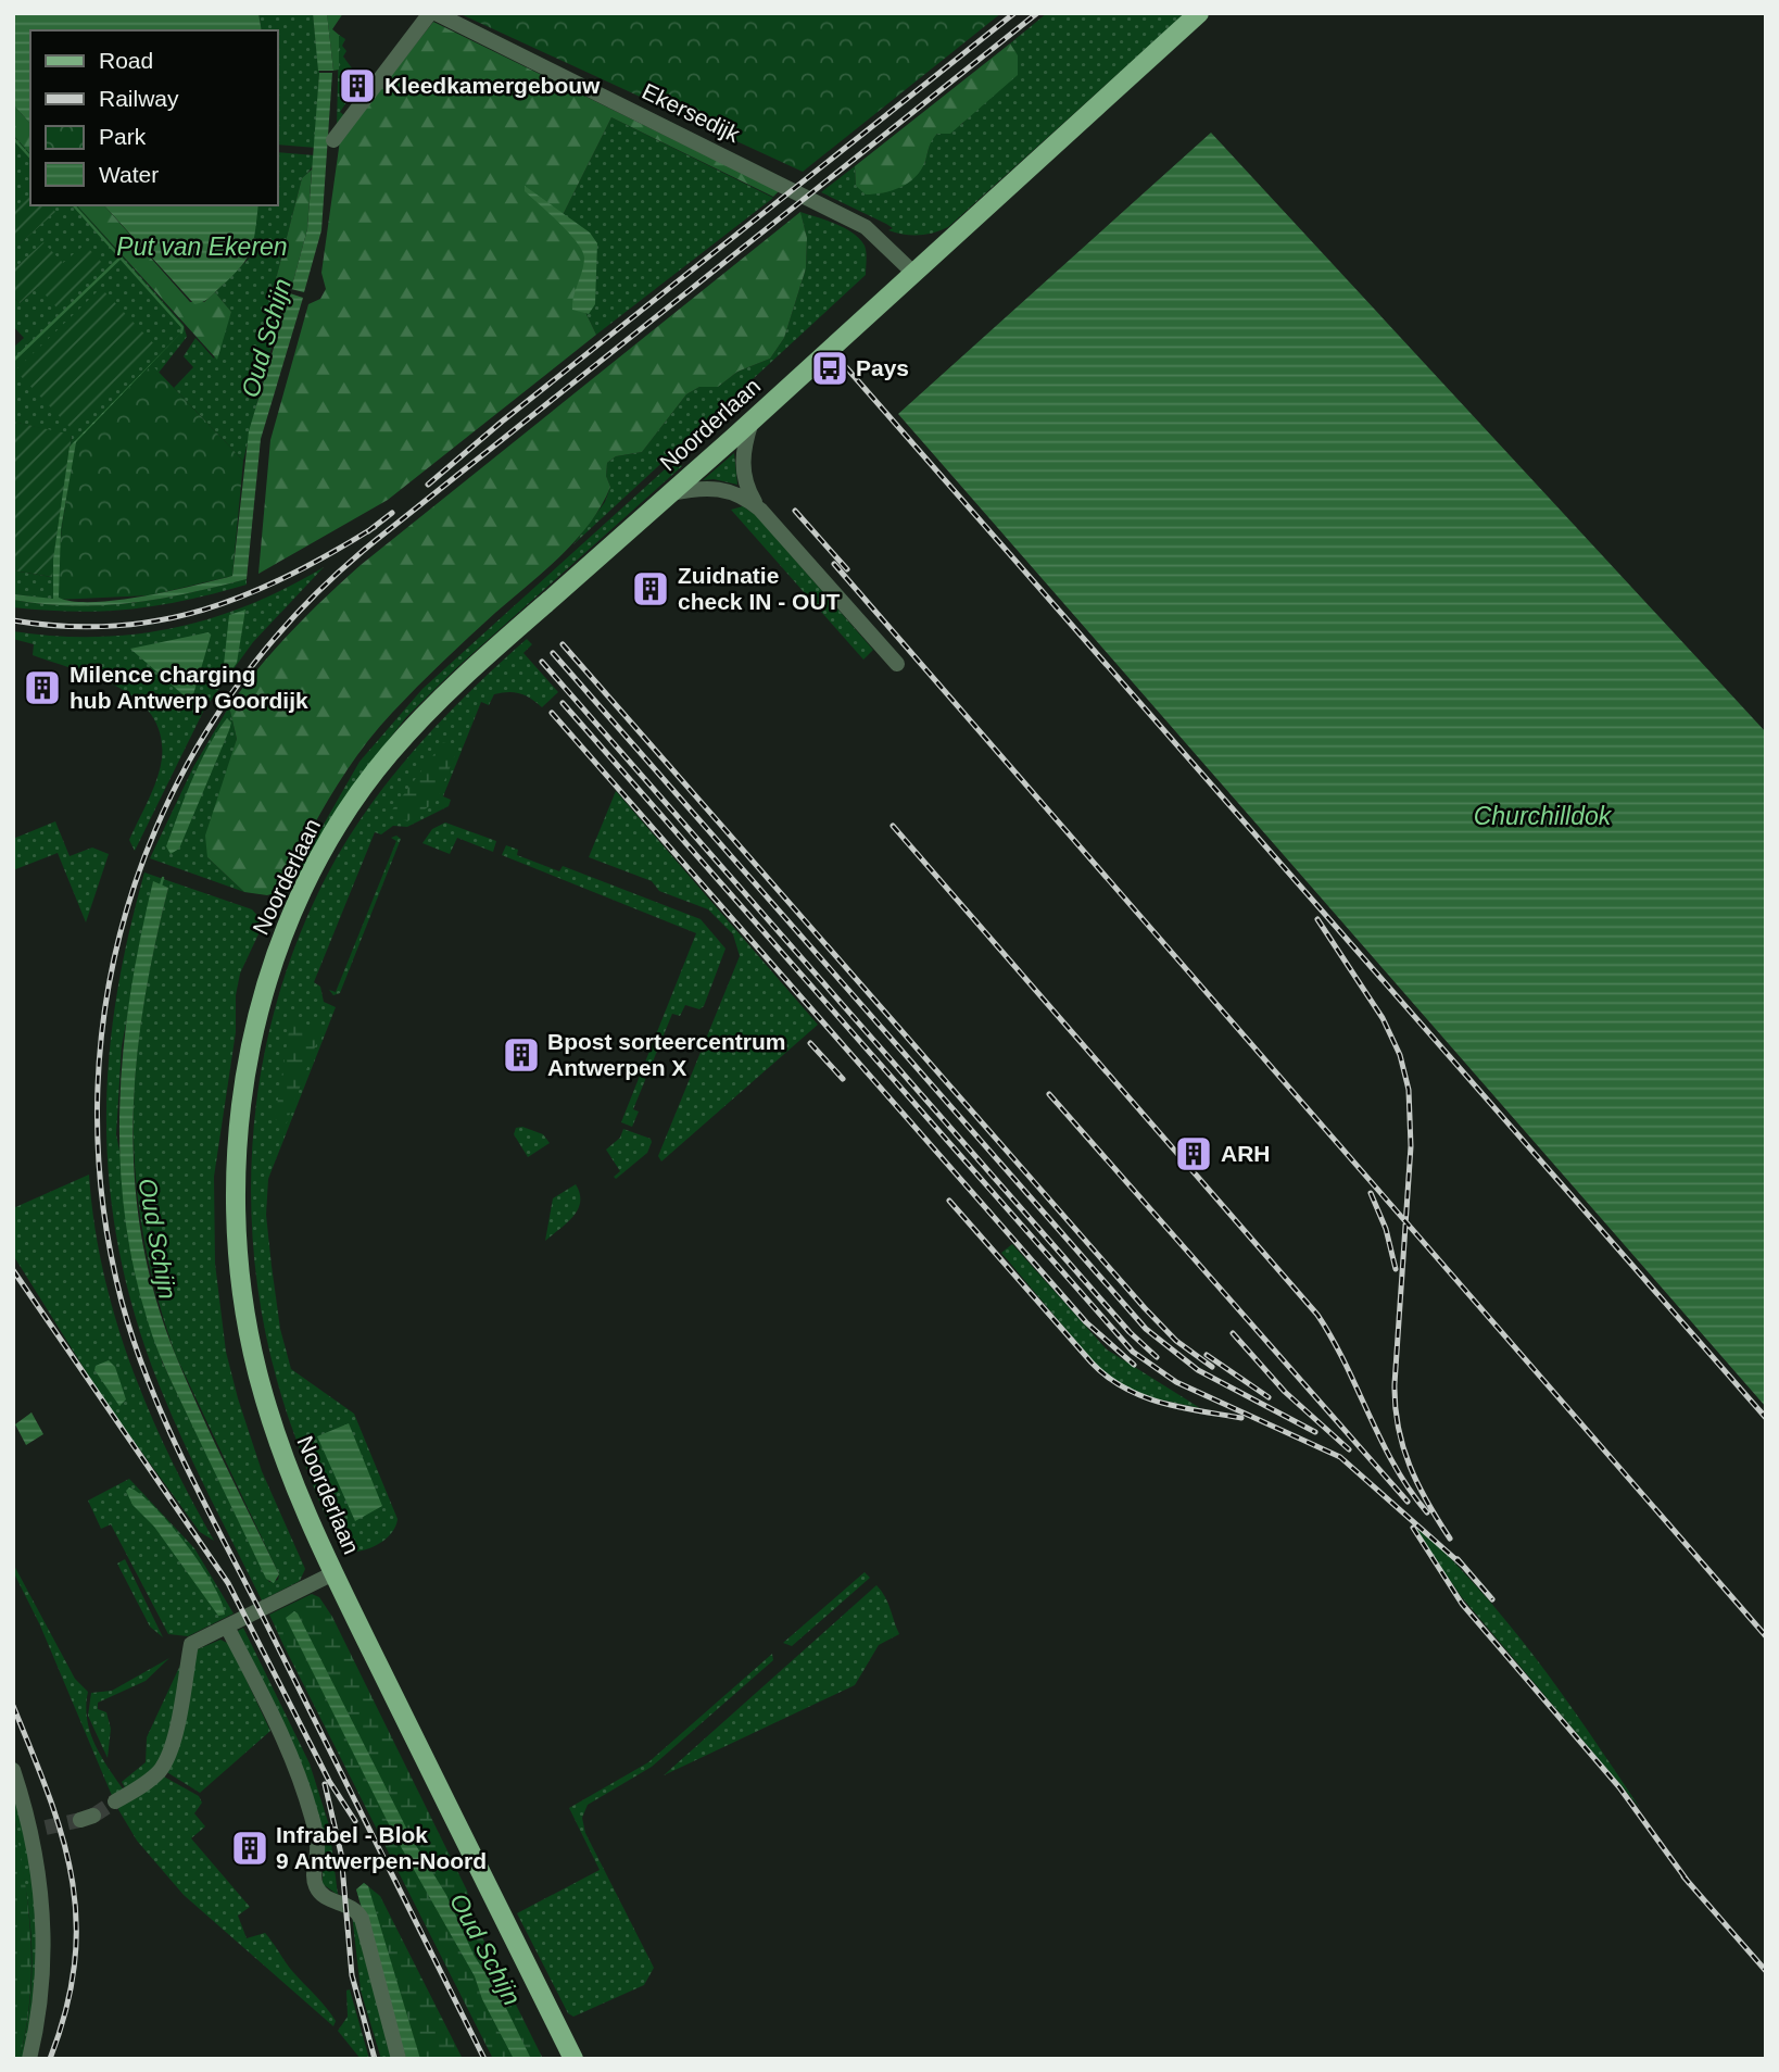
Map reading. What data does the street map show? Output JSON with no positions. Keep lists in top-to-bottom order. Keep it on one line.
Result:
{"streets":{"main road":["Noorderlaan"],"street":["Ekersedijk"]},"crossings":[["Ekersedijk","Noorderlaan"]],"water":["Put van Ekeren","Oud Schijn","Churchilldok"],"places":{"building":["Kleedkamergebouw","Zuidnatie check IN - OUT","Milence charging hub Antwerp Goordijk","Bpost sorteercentrum Antwerpen X","ARH","Infrabel - Blok 9 Antwerpen-Noord"],"bus stop":["Pays"]},"legend":["Road","Railway","Park","Water"]}
